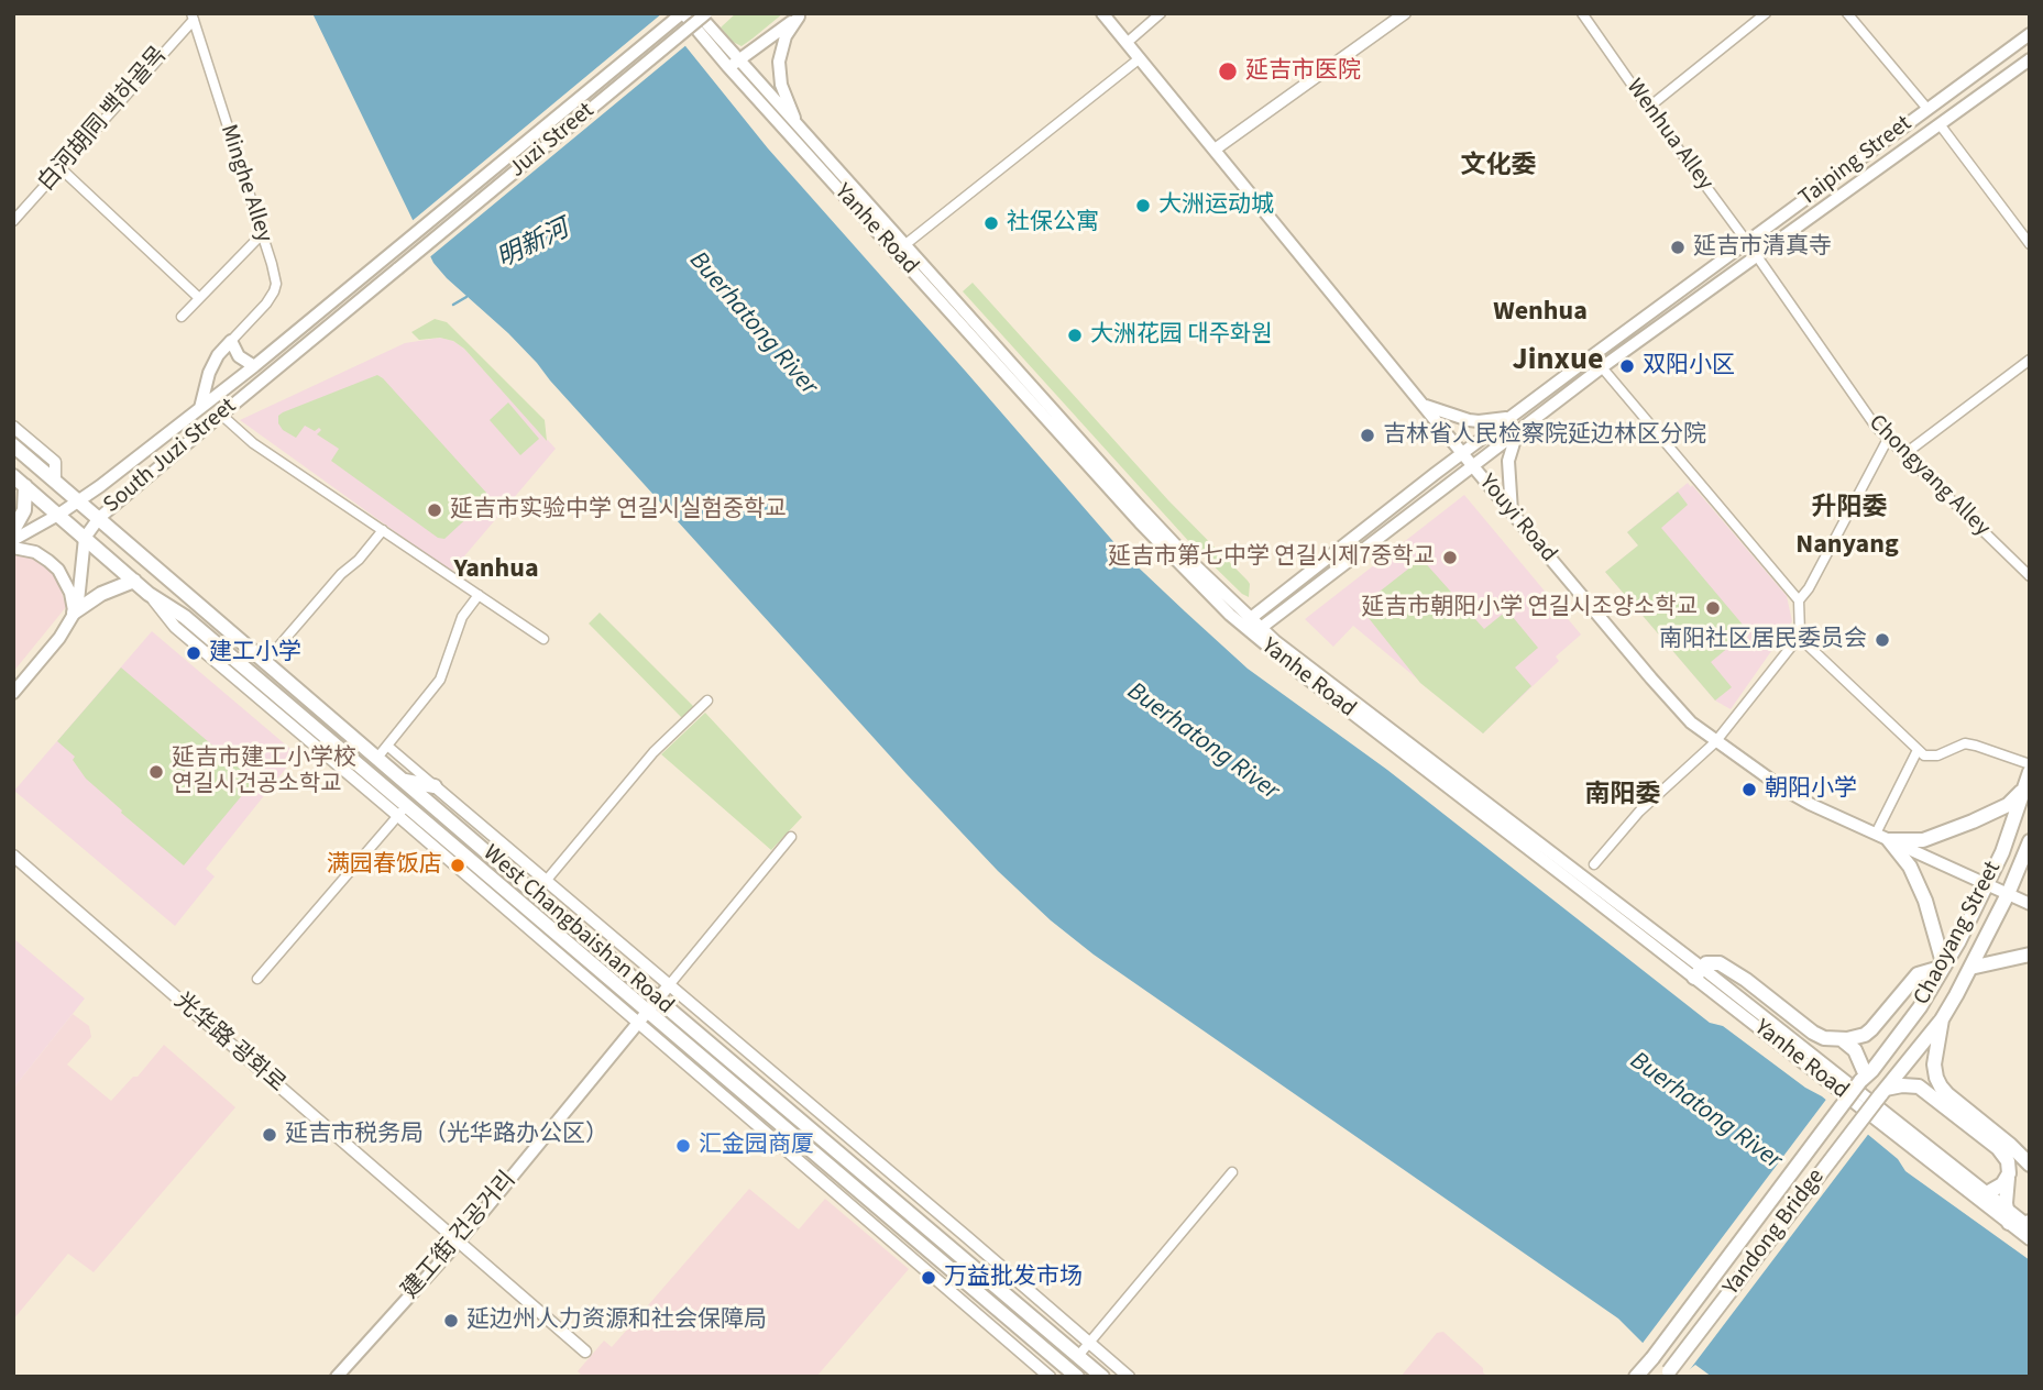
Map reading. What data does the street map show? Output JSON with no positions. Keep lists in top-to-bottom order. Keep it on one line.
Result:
{"streets":{"main road":["Juzi Street","Taiping Street","Yanhe Road","South Juzi Street","Youyi Road","West Changbaishan Road","Chaoyang Street","Yandong Bridge","建工街 건공거리"],"street":["白河胡同 백하골목","Wenhua Alley","Minghe Alley","Chongyang Alley","光华路 광화로"]},"crossings":[["白河胡同 백하골목","Minghe Alley"],["Wenhua Alley","Taiping Street"],["Wenhua Alley","Chongyang Alley"],["Juzi Street","Yanhe Road"],["Juzi Street","South Juzi Street"],["Taiping Street","Yanhe Road"],["Taiping Street","Chongyang Alley"],["Taiping Street","Youyi Road"],["South Juzi Street","West Changbaishan Road"],["Youyi Road","Chaoyang Street"],["West Changbaishan Road","建工街 건공거리"],["Chaoyang Street","Yandong Bridge"],["光华路 광화로","建工街 건공거리"]],"districts":["文化委","Wenhua","Jinxue","升阳委","Nanyang","Yanhua","南阳委"],"water":["明新河","Buerhatong River"],"places":["延吉市医院","大洲运动城","社保公寓","延吉市清真寺","大洲花园 대주화원","双阳小区","吉林省人民检察院延边林区分院","延吉市实验中学 연길시실험중학교","延吉市第七中学 연길시제7중학교","延吉市朝阳小学 연길시조양소학교","南阳社区居民委员会","建工小学","延吉市建工小学校 연길시건공소학교","朝阳小学","满园春饭店","延吉市税务局（光华路办公区）","汇金园商厦","万益批发市场","延边州人力资源和社会保障局"]}
